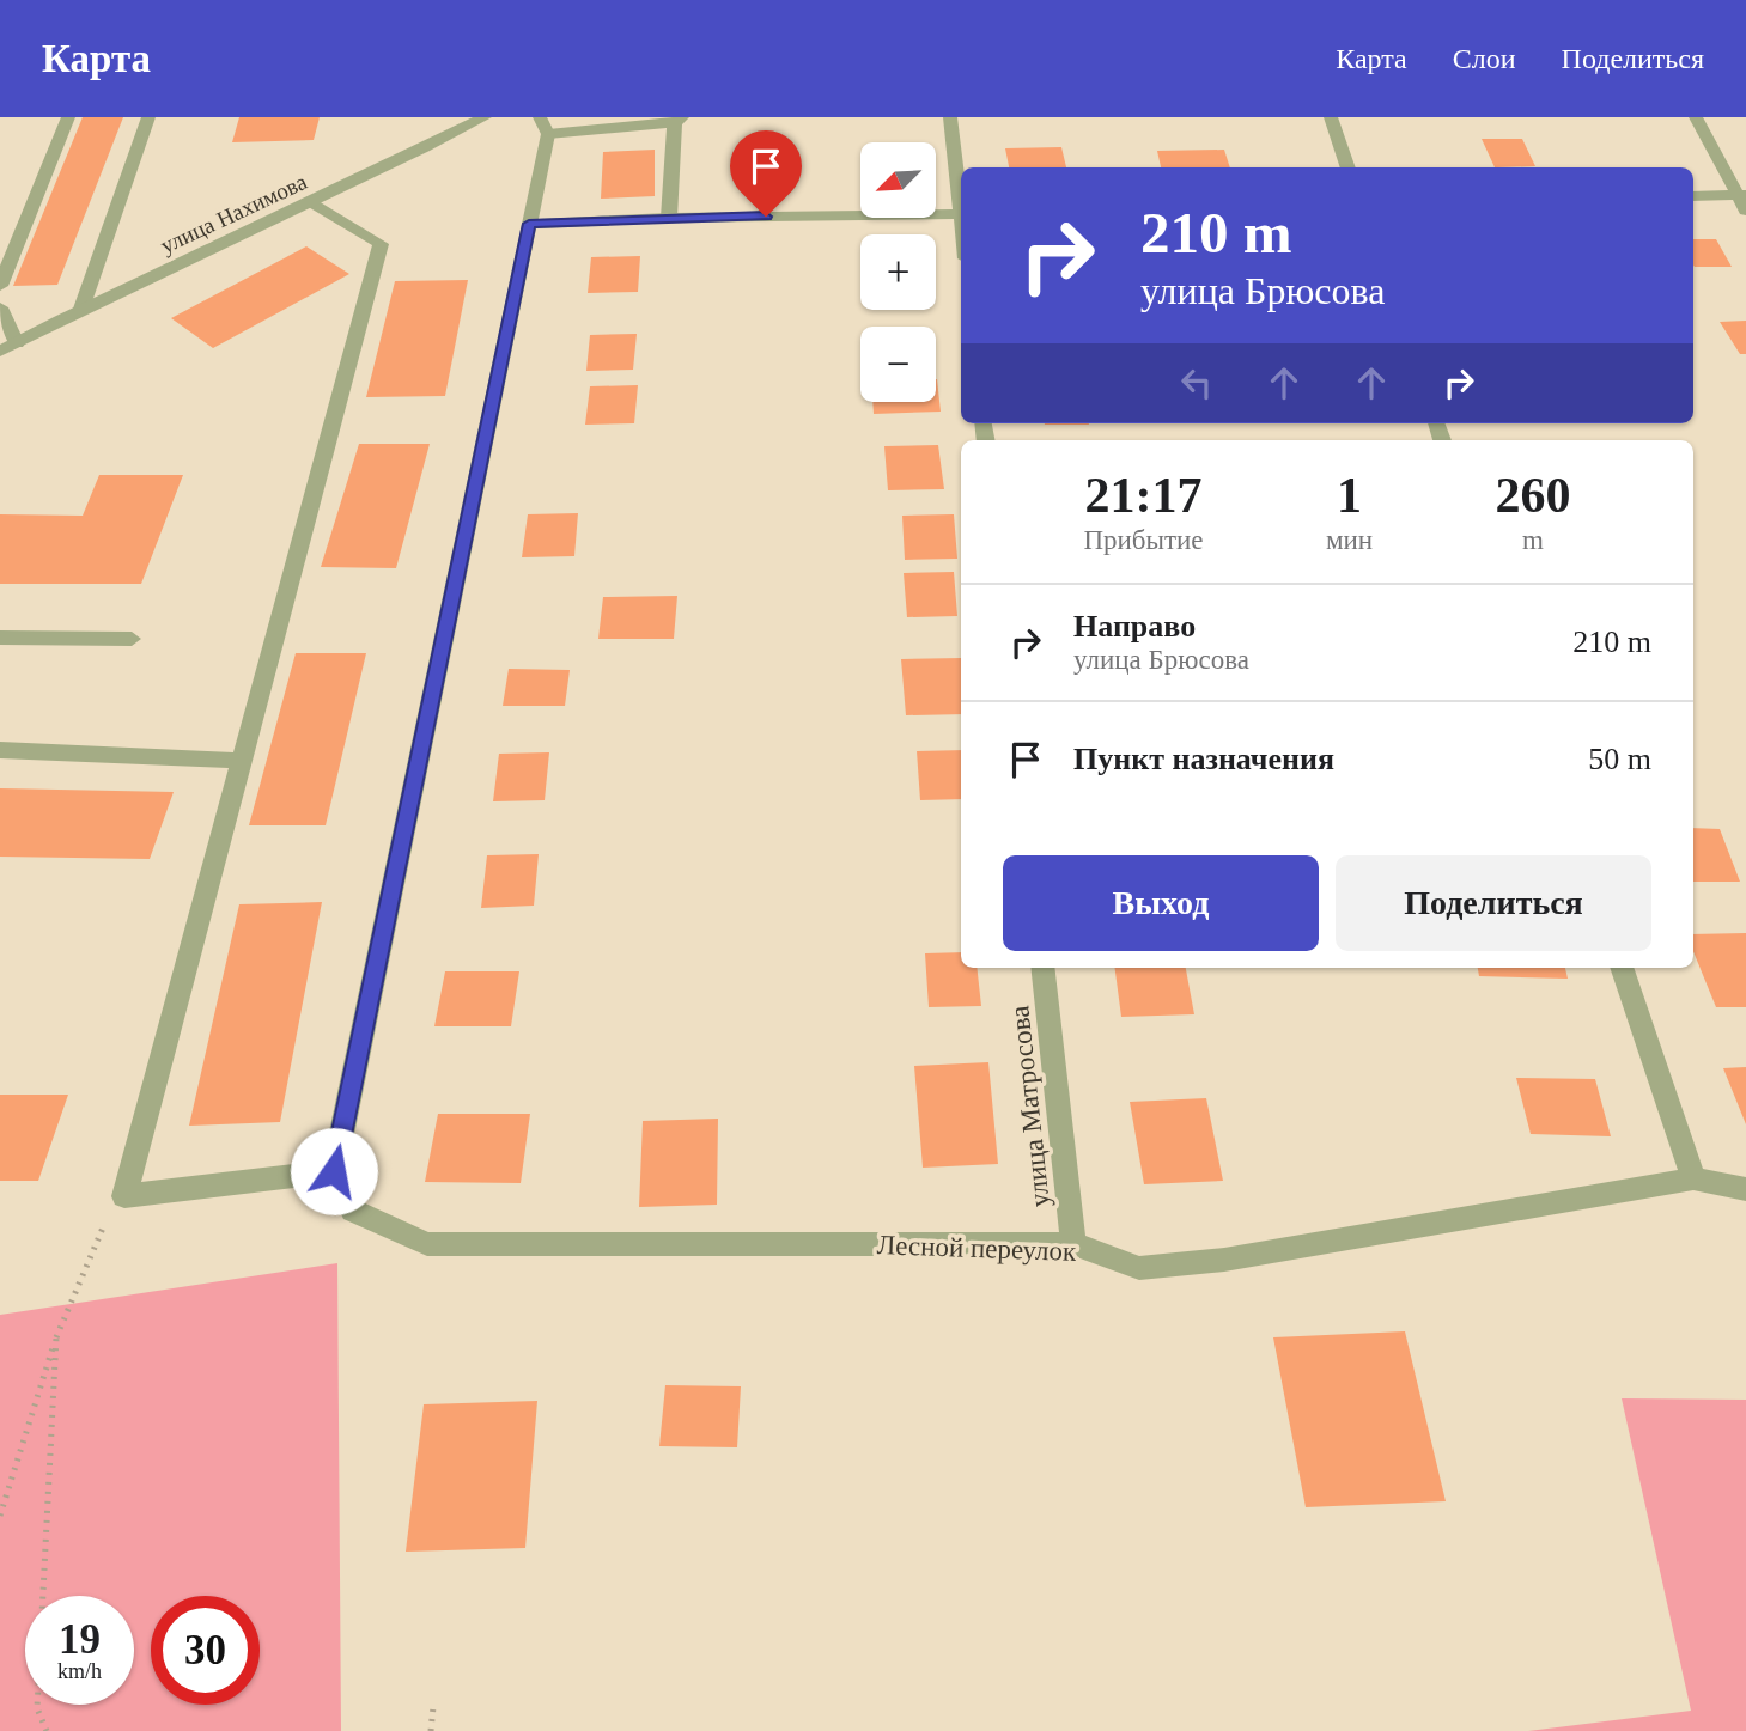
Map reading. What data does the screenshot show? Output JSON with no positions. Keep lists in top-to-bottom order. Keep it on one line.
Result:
{"streets":{"street":["улица Нахимова","улица Матросова","Лесной переулок"]},"crossings":[["улица Матросова","Лесной переулок"]],"north":"bottom left","page":{"header":"Карта","nav":["Карта","Слои","Поделиться"],"map_buttons":["+","−"],"turn":["210 m","улица Брюсова"],"eta":["21:17","Прибытие","1","мин","260","m"],"list":[{"name":"Направо","note":"улица Брюсова","value":"210 m"},{"name":"Пункт назначения","value":"50 m"}],"buttons":["Выход","Поделиться"],"speed":"19 km/h","limit":"30"}}
